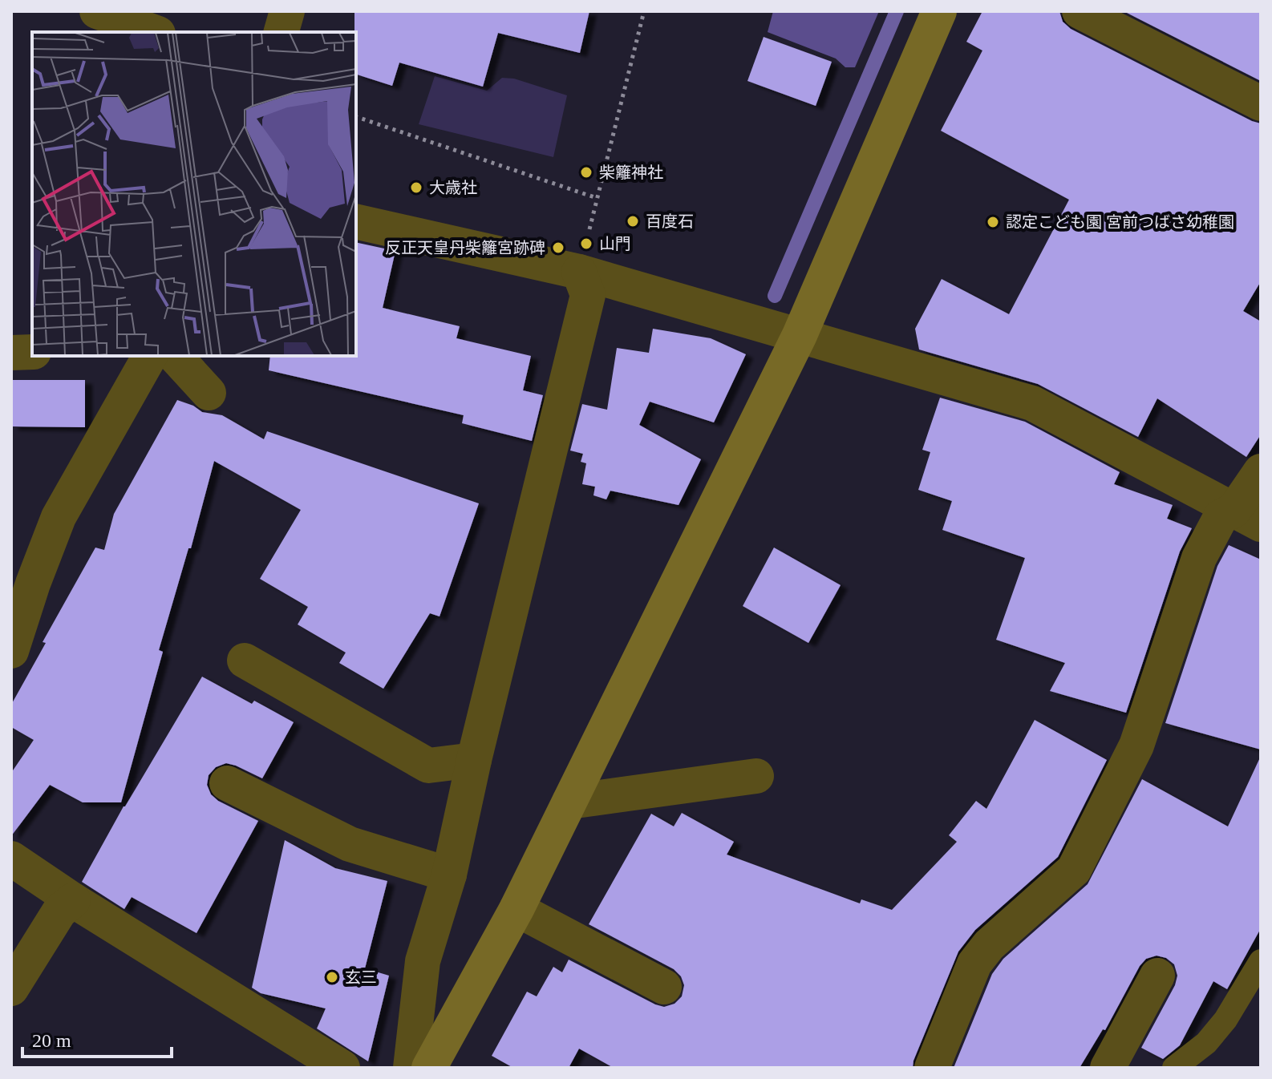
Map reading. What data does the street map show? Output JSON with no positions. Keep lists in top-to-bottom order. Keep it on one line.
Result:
{"places":["柴籬神社","大歳社","百度石","認定こども園 宮前つばさ幼稚園","山門","反正天皇丹柴籬宮跡碑","玄三"],"scale_bar":"20 m"}
